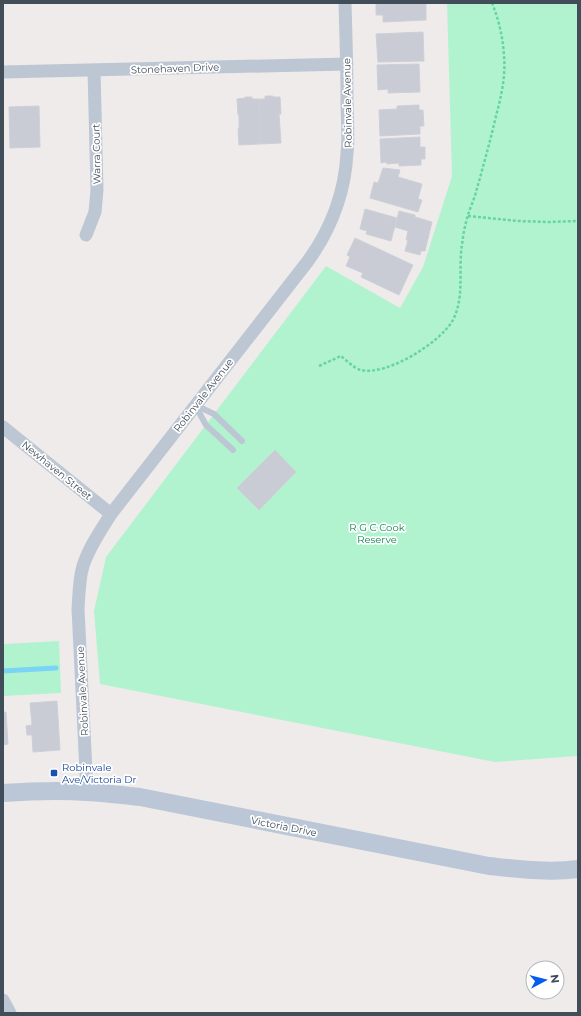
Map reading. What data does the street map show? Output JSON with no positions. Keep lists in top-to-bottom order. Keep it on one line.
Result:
{"streets":{"street":["Stonehaven Drive","Robinvale Avenue","Warra Court","Newhaven Street","Victoria Drive"]},"crossings":[["Stonehaven Drive","Robinvale Avenue"],["Stonehaven Drive","Warra Court"],["Robinvale Avenue","Newhaven Street"],["Robinvale Avenue","Victoria Drive"]],"parks":["R G C Cook Reserve"],"places":{"transit":["Robinvale Ave/Victoria Dr"]},"north":"right"}
